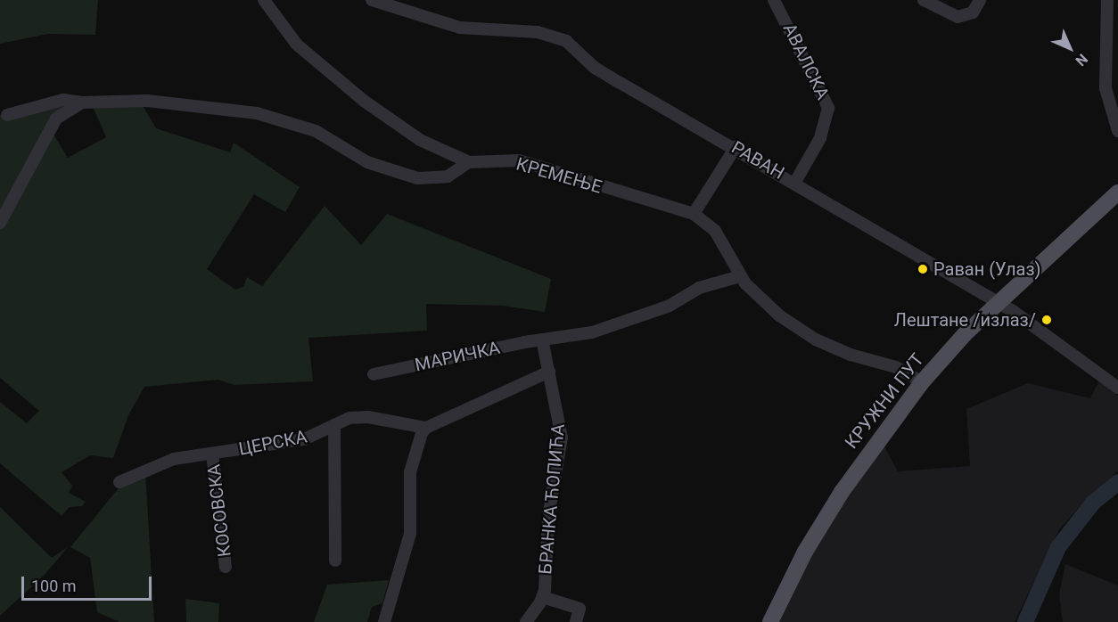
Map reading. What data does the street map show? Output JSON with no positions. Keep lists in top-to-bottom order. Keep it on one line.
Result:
{"streets":{"main road":["КРУЖНИ ПУТ"],"street":["АВАЛСКА","РАВАН","КРЕМЕЊЕ","МАРИЧКА","ЦЕРСКА","БРАНКА ЋОПИЋА","КОСОВСКА"]},"crossings":[["АВАЛСКА","РАВАН"],["РАВАН","КРУЖНИ ПУТ"],["КРЕМЕЊЕ","МАРИЧКА"],["КРЕМЕЊЕ","КРУЖНИ ПУТ"],["МАРИЧКА","БРАНКА ЋОПИЋА"],["ЦЕРСКА","КОСОВСКА"]],"places":["Раван (Улаз)","Лештане /излаз/"],"scale_bar":"100 m","north":"bottom right"}
